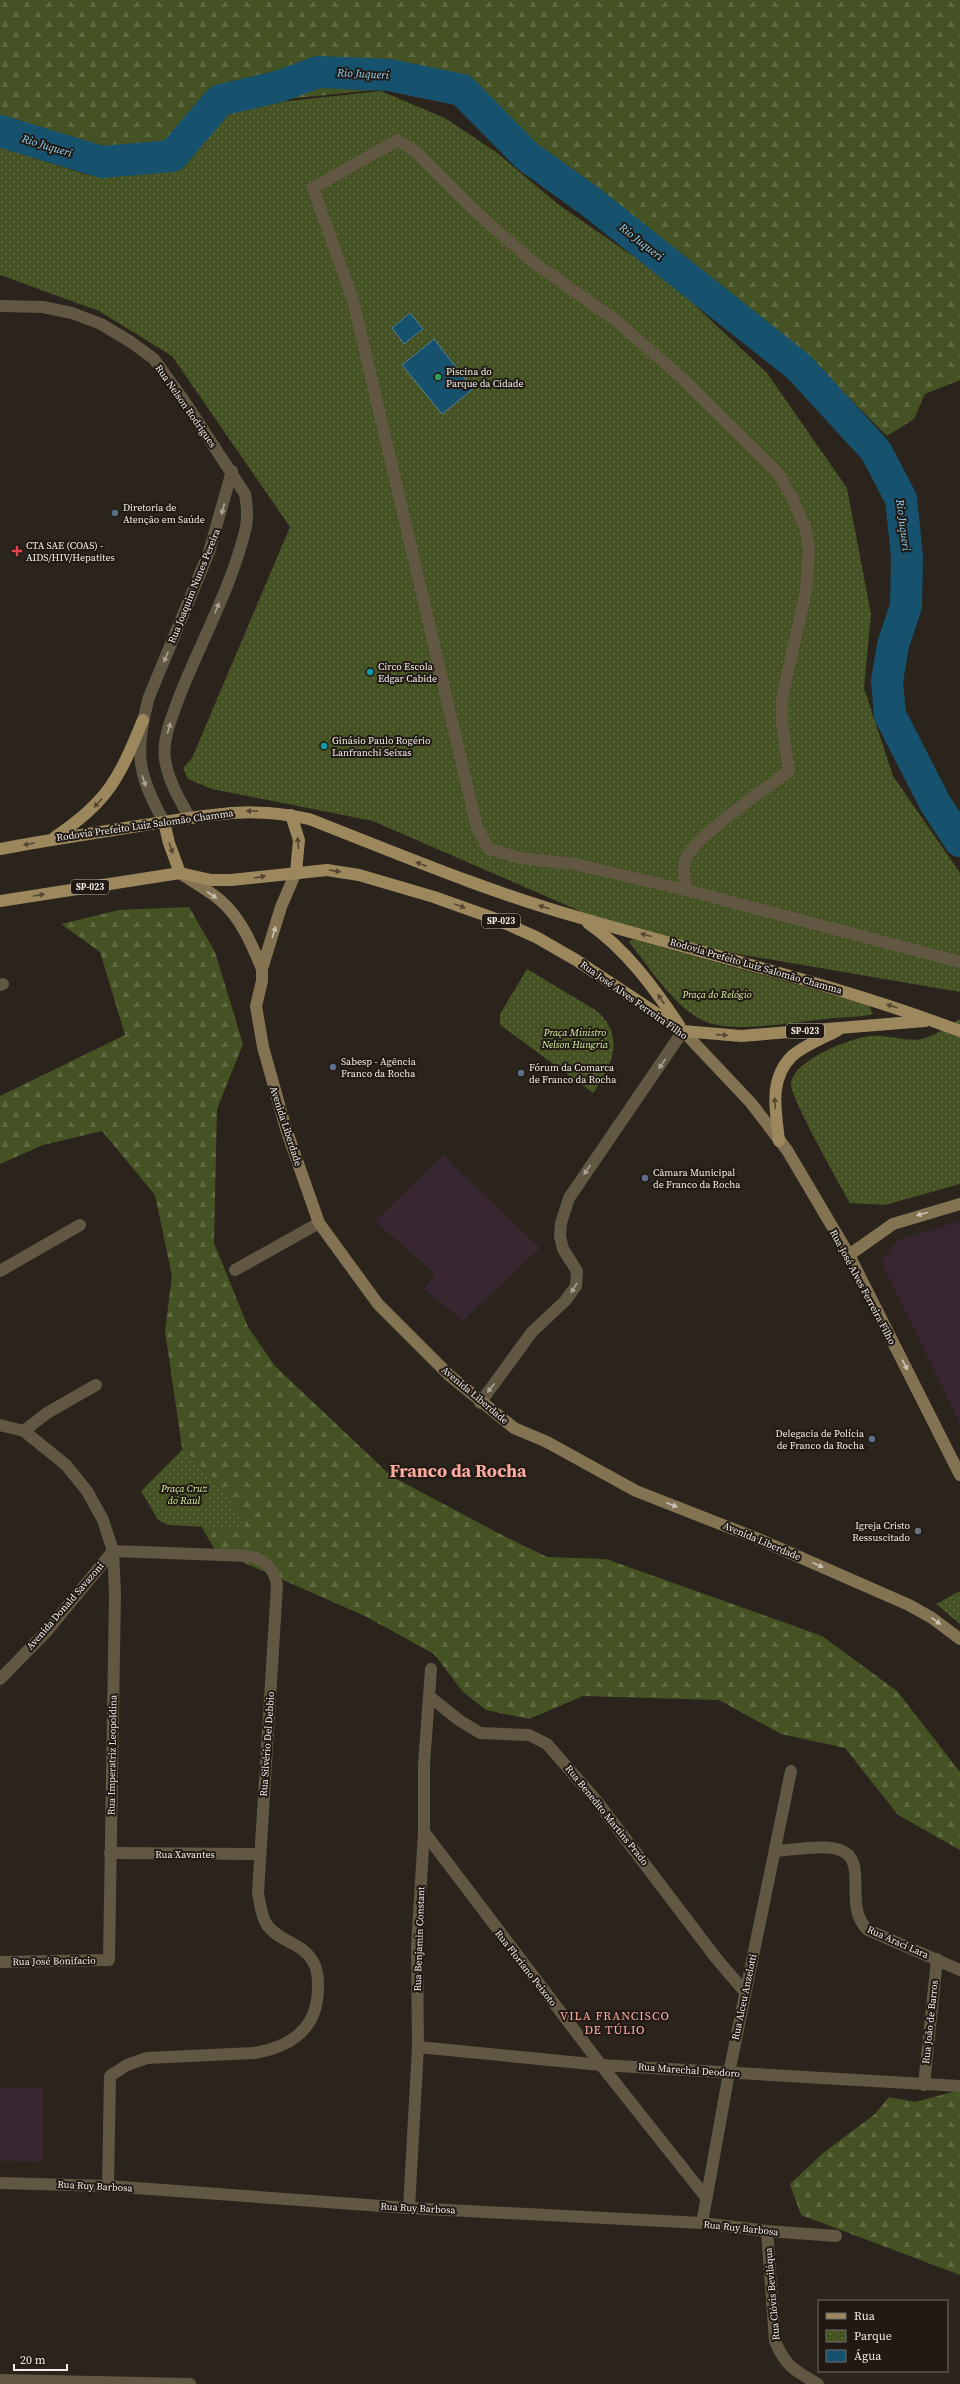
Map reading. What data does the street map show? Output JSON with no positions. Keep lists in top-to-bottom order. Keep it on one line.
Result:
{"streets":{"main road":["Rodovia Prefeito Luiz Salomão Chamma","SP-023","Rua José Alves Ferreira Filho"],"street":["Rua Nelson Rodrigues","Rua Joaquim Nunes Pereira","Avenida Liberdade","Avenida Donald Savazoni","Rua Silvério Del Debbio","Rua Imperatriz Leopoldina","Rua Benedito Martins Prado","Rua Xavantes","Rua Benjamin Constant","Rua Araci Lara","Rua José Bonifacio","Rua Floriano Peixoto","Rua Alceu Anzelotti","Rua João de Barros","Rua Marechal Deodoro","Rua Ruy Barbosa","Rua Clóvis Beviláqua"]},"crossings":[["Rua Nelson Rodrigues","Rua Joaquim Nunes Pereira"],["Rua Joaquim Nunes Pereira","Rodovia Prefeito Luiz Salomão Chamma"],["Rodovia Prefeito Luiz Salomão Chamma","SP-023"],["SP-023","Rua José Alves Ferreira Filho"],["SP-023","Avenida Liberdade"],["Rua José Alves Ferreira Filho","Avenida Liberdade"],["Avenida Donald Savazoni","Rua Silvério Del Debbio"],["Avenida Donald Savazoni","Rua Imperatriz Leopoldina"],["Rua Silvério Del Debbio","Rua Imperatriz Leopoldina"],["Rua Silvério Del Debbio","Rua Xavantes"],["Rua Silvério Del Debbio","Rua Ruy Barbosa"],["Rua Imperatriz Leopoldina","Rua Xavantes"],["Rua Imperatriz Leopoldina","Rua José Bonifacio"],["Rua Benedito Martins Prado","Rua Benjamin Constant"],["Rua Benedito Martins Prado","Rua Alceu Anzelotti"],["Rua Benjamin Constant","Rua Floriano Peixoto"],["Rua Benjamin Constant","Rua Marechal Deodoro"],["Rua Benjamin Constant","Rua Ruy Barbosa"],["Rua Araci Lara","Rua Alceu Anzelotti"],["Rua Araci Lara","Rua João de Barros"],["Rua Floriano Peixoto","Rua Alceu Anzelotti"],["Rua Floriano Peixoto","Rua Marechal Deodoro"],["Rua Alceu Anzelotti","Rua Marechal Deodoro"],["Rua Alceu Anzelotti","Rua Ruy Barbosa"],["Rua João de Barros","Rua Marechal Deodoro"],["Rua Ruy Barbosa","Rua Clóvis Beviláqua"]],"one_way":["Avenida Liberdade"],"districts":["Franco da Rocha","VILA FRANCISCO DE TÚLIO"],"water":["Rio Juqueri"],"parks":["Praça do Relógio","Praça Ministro Nelson Hungria","Praça Cruz do Raul"],"places":{"other":["Piscina do Parque da Cidade","Diretoria de Atenção em Saúde","Circo Escola Edgar Cabide","Ginásio Paulo Rogério Lanfranchi Seixas","Sabesp - Agência Franco da Rocha","Fórum da Comarca de Franco da Rocha","Câmara Municipal de Franco da Rocha","Delegacia de Polícia de Franco da Rocha","Igreja Cristo Ressuscitado"],"health":["CTA SAE (COAS) - AIDS/HIV/Hepatites"]},"legend":["Rua","Parque","Água"],"scale_bar":"20 m"}
